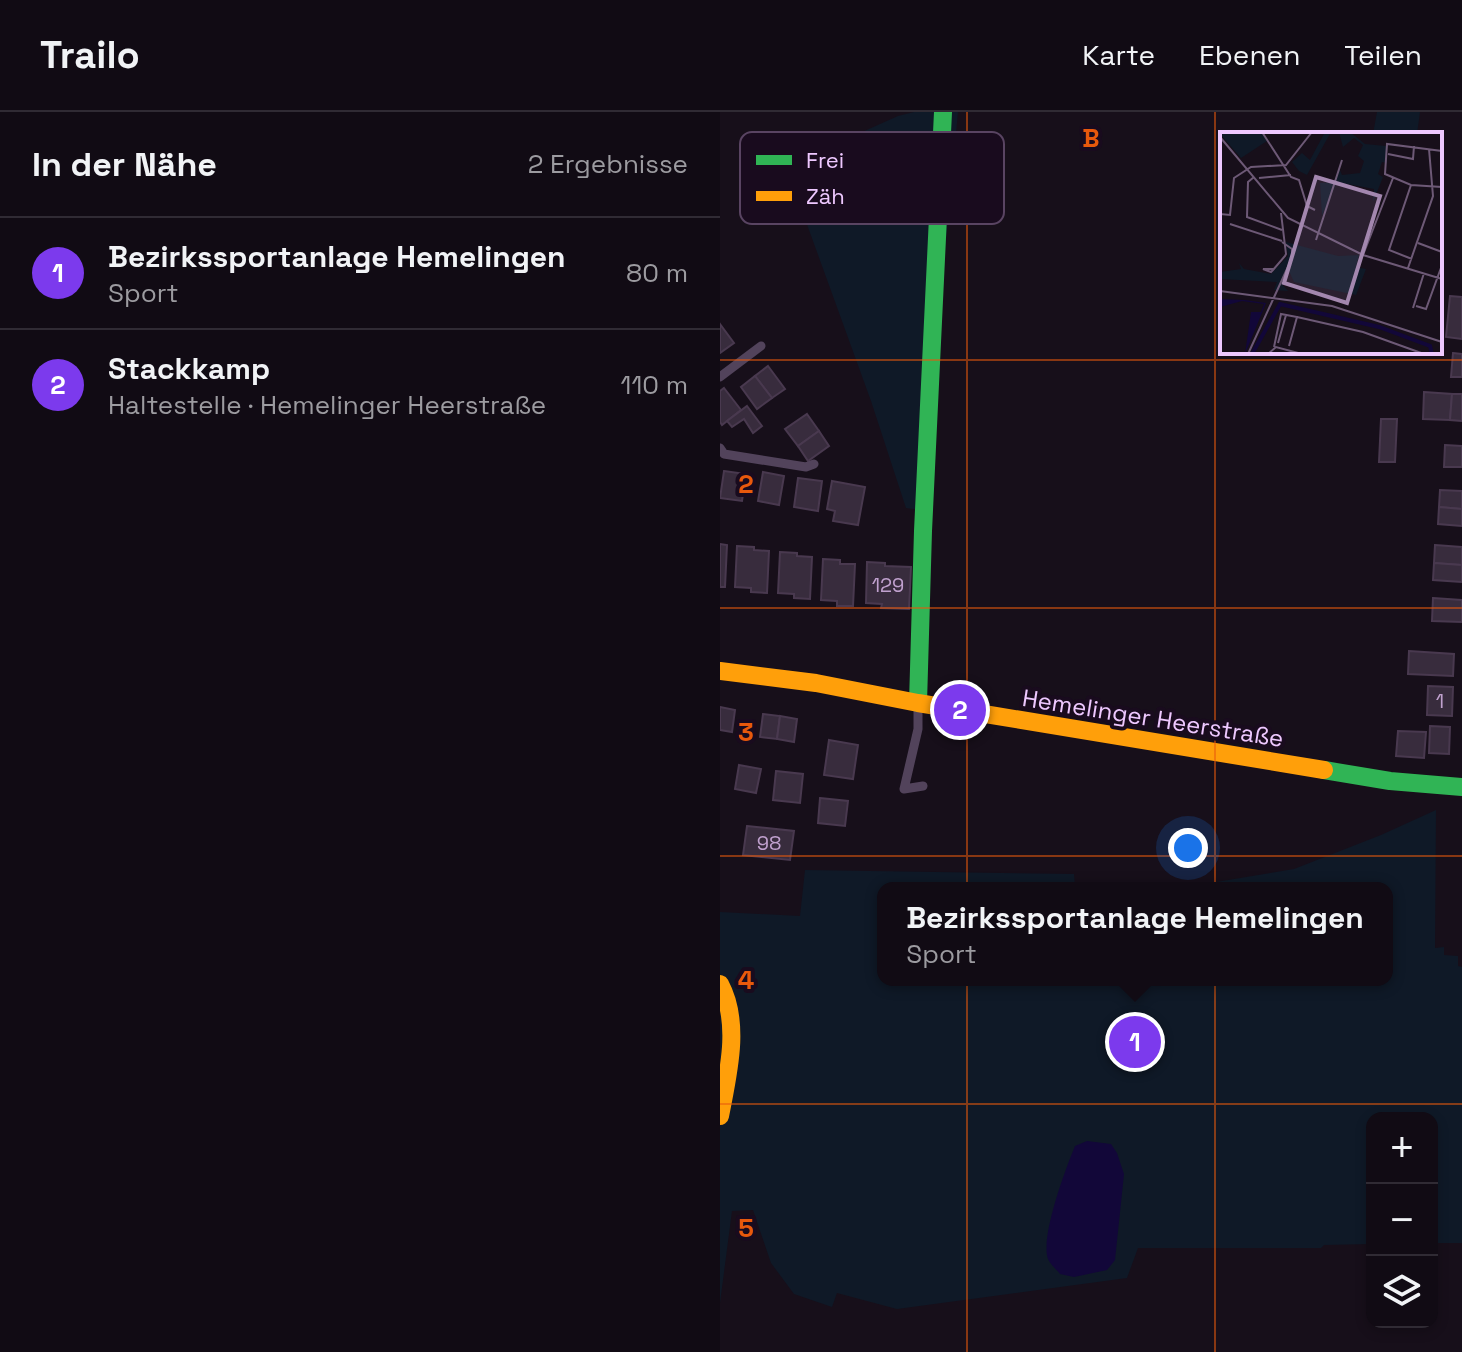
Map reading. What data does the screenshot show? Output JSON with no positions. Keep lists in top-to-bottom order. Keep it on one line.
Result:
{"streets":{"main road":["Hemelinger Heerstraße"]},"house_numbers":["129","1","98"],"legend":["Frei","Zäh"],"page":{"header":"Trailo","nav":["Karte","Ebenen","Teilen"],"heading":["In der Nähe","2 Ergebnisse"],"list":[{"mark":"1","name":"Bezirkssportanlage Hemelingen","note":"Sport","value":"80 m"},{"mark":"2","name":"Stackkamp","note":"Haltestelle · Hemelinger Heerstraße","value":"110 m"}],"pins":["2","1"],"popup":["Bezirkssportanlage Hemelingen","Sport"],"map_buttons":["+","−"]},"grid":{"columns":["B"],"rows":["2","3","4","5"]}}
